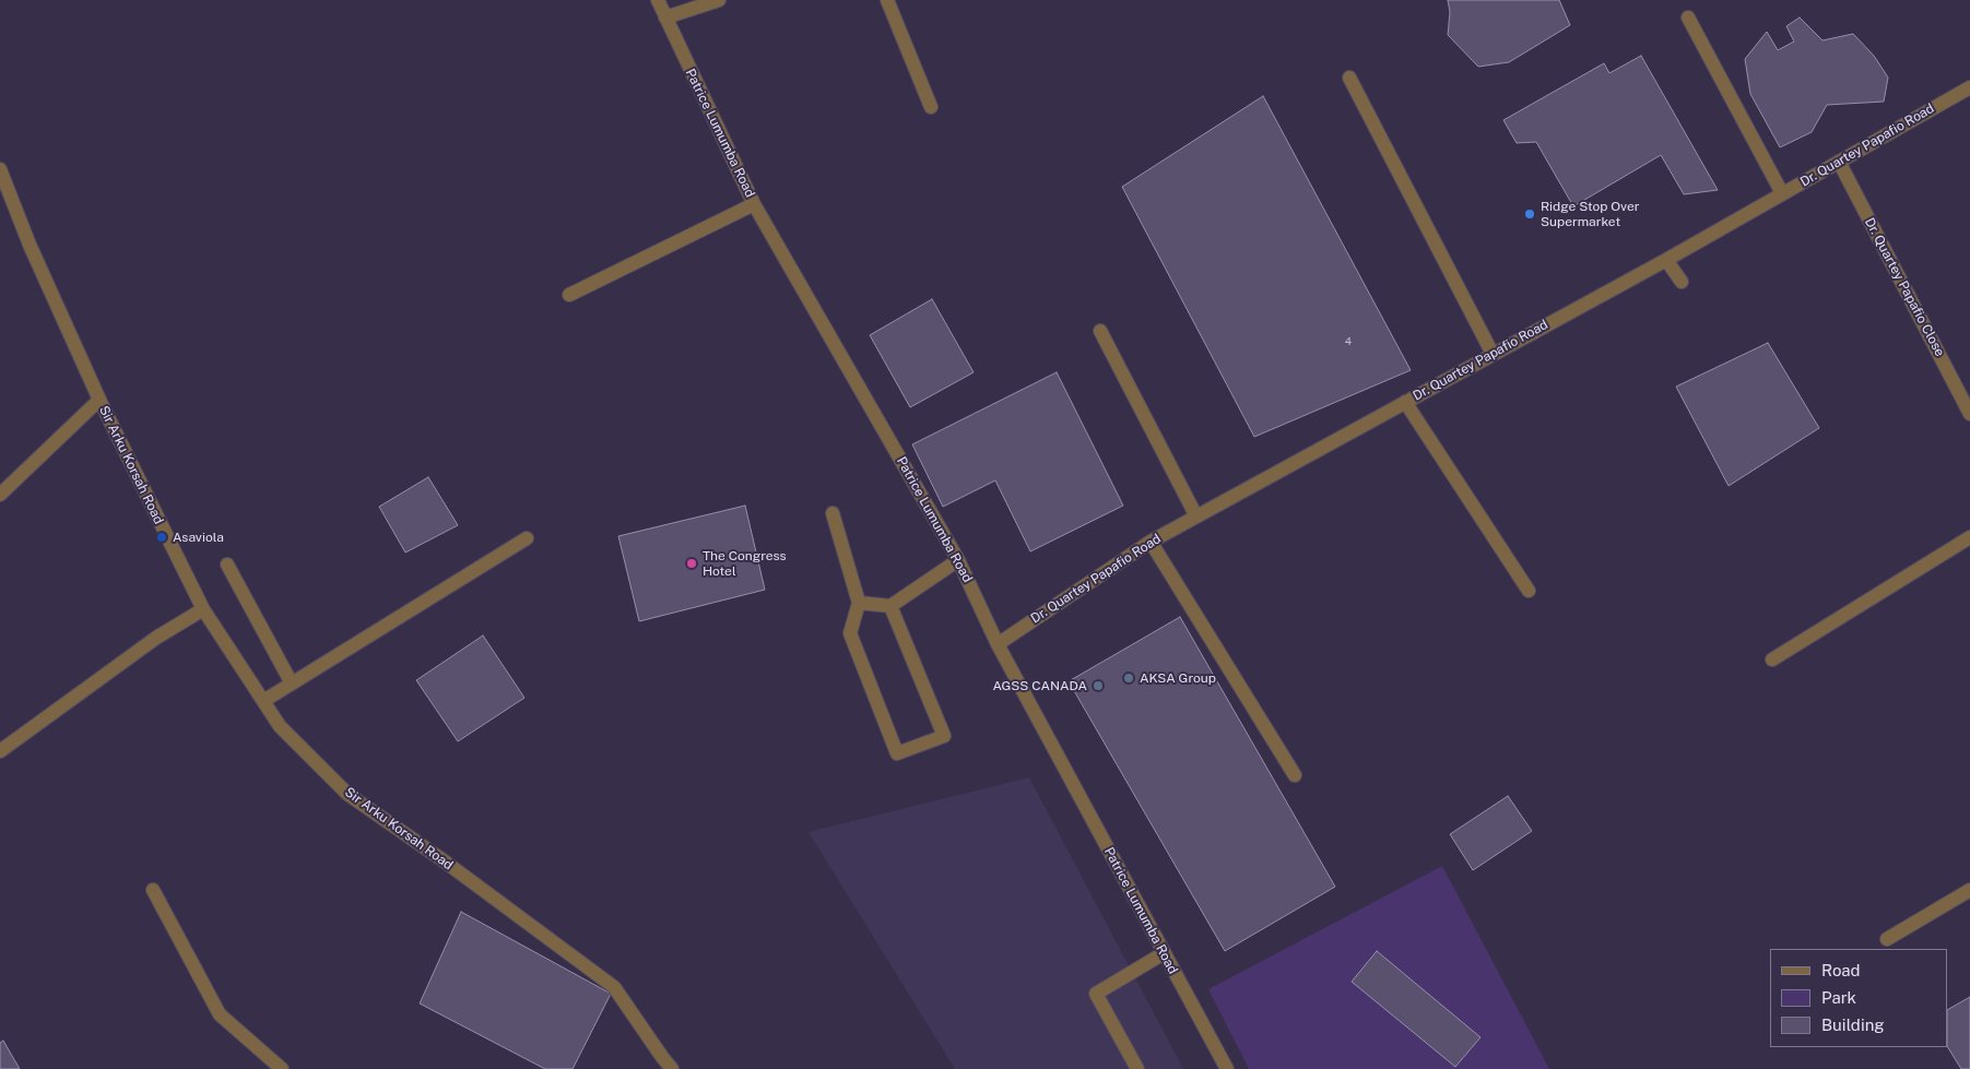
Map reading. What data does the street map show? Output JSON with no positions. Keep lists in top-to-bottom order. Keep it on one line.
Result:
{"streets":{"street":["Patrice Lumumba Road","Dr. Quartey Papafio Road","Dr. Quartey Papafio Close","Sir Arku Korsah Road"]},"crossings":[["Patrice Lumumba Road","Dr. Quartey Papafio Road"],["Dr. Quartey Papafio Road","Dr. Quartey Papafio Close"]],"places":["Ridge Stop Over Supermarket","Asaviola","The Congress Hotel","AKSA Group","AGSS CANADA"],"house_numbers":["4"],"legend":["Road","Park","Building"]}
